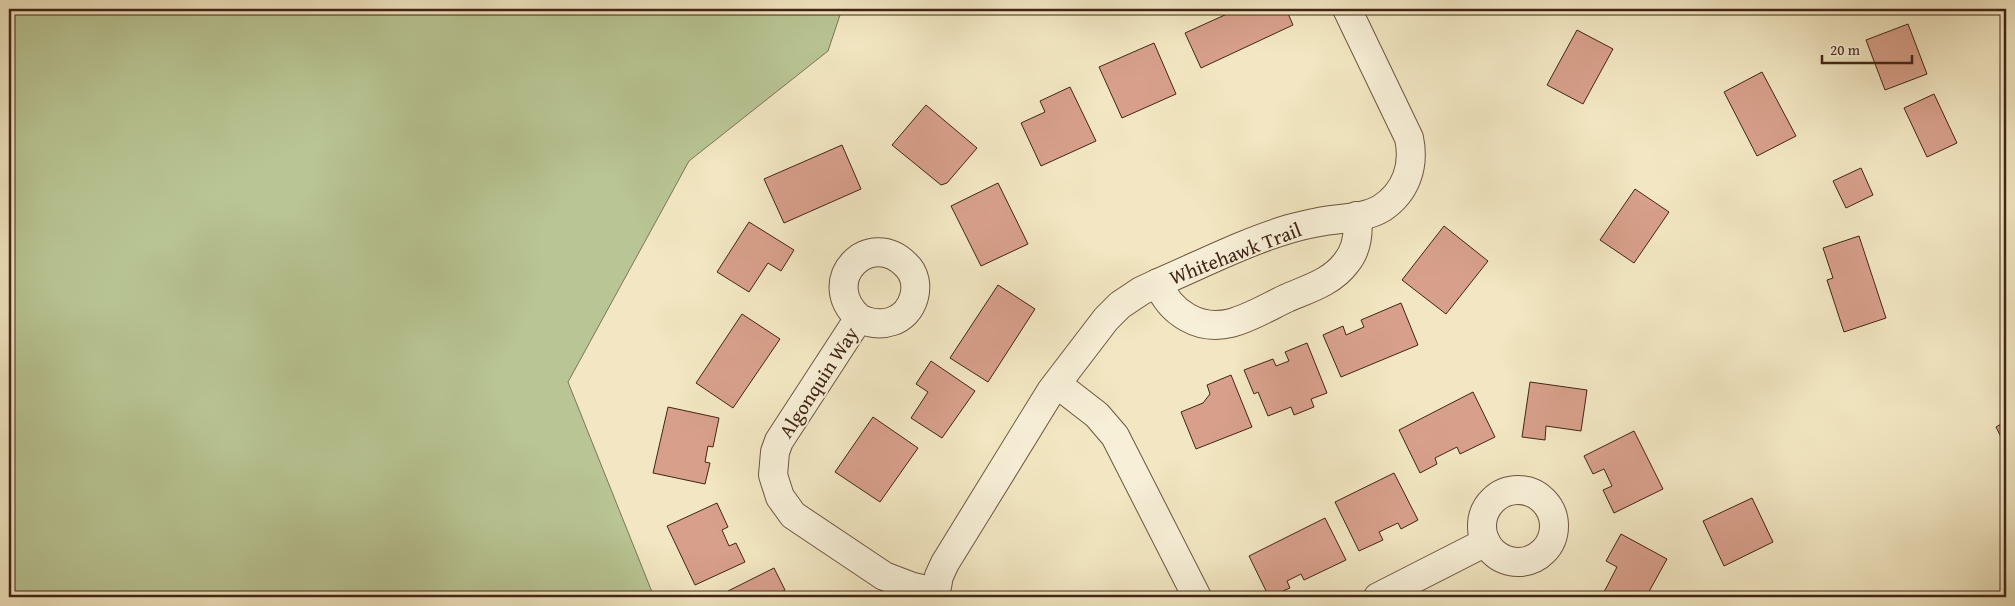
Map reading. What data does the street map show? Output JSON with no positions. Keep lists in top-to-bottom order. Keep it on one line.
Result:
{"streets":{"street":["Whitehawk Trail","Algonquin Way"]},"crossings":[["Whitehawk Trail","Algonquin Way"]],"scale_bar":"20 m"}
